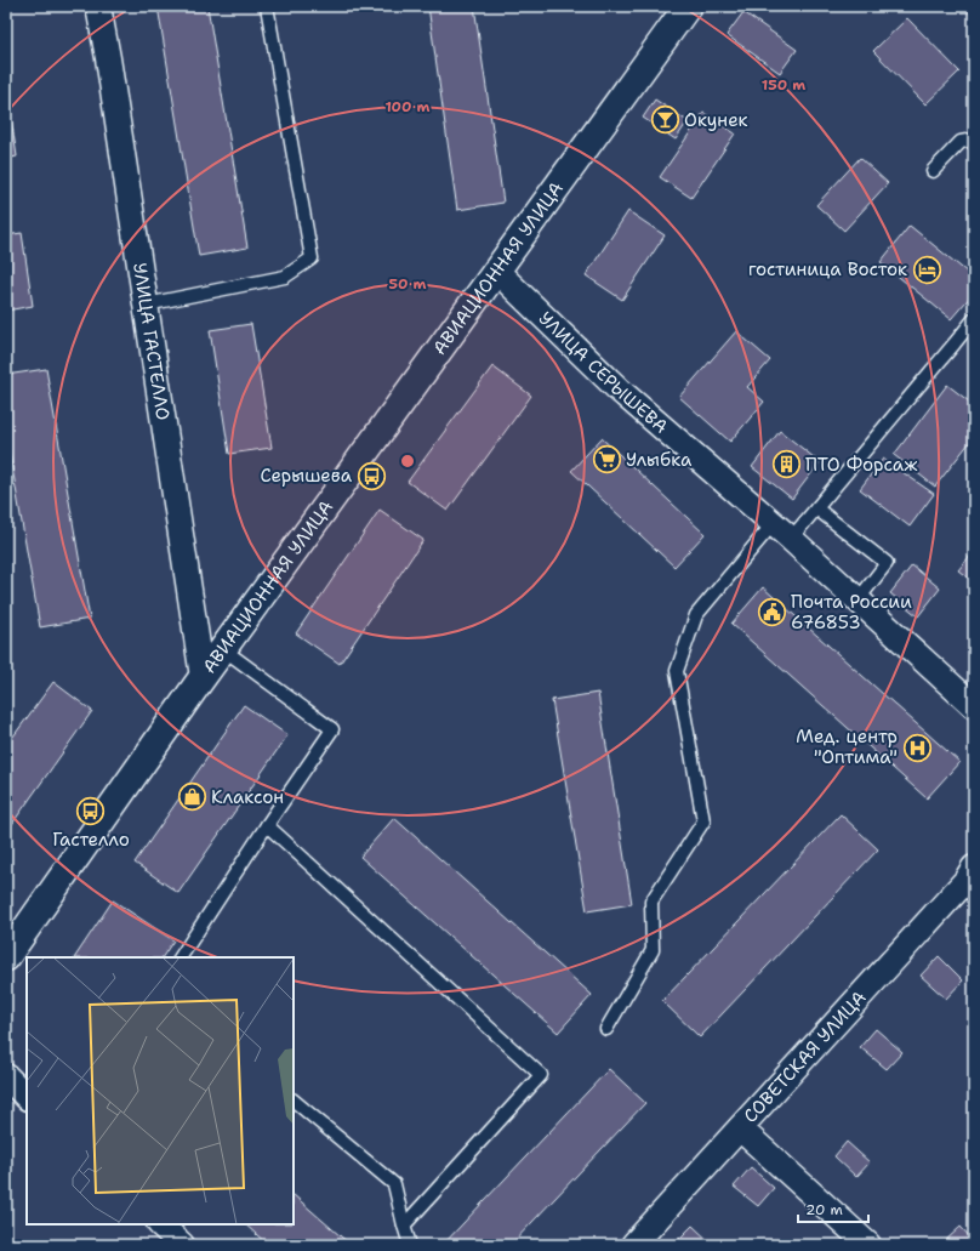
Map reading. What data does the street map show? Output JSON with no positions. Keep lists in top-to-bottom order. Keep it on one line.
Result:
{"streets":{"street":["АВИАЦИОННАЯ УЛИЦА","УЛИЦА ГАСТЕЛЛО","УЛИЦА СЕРЫШЕВА","СОВЕТСКАЯ УЛИЦА"]},"crossings":[["АВИАЦИОННАЯ УЛИЦА","УЛИЦА ГАСТЕЛЛО"],["АВИАЦИОННАЯ УЛИЦА","УЛИЦА СЕРЫШЕВА"]],"places":{"bar":["Окунек"],"hotel":["гостиница Восток"],"supermarket":["Улыбка"],"building":["ПТО Форсаж"],"bus stop":["Серышева","Гастелло"],"public building":["Почта России 676853"],"hospital":["Мед. центр \"Оптима\""],"shop":["Клаксон"]},"scale_bar":"20 m","rings":["150 m","100 m","50 m"]}
